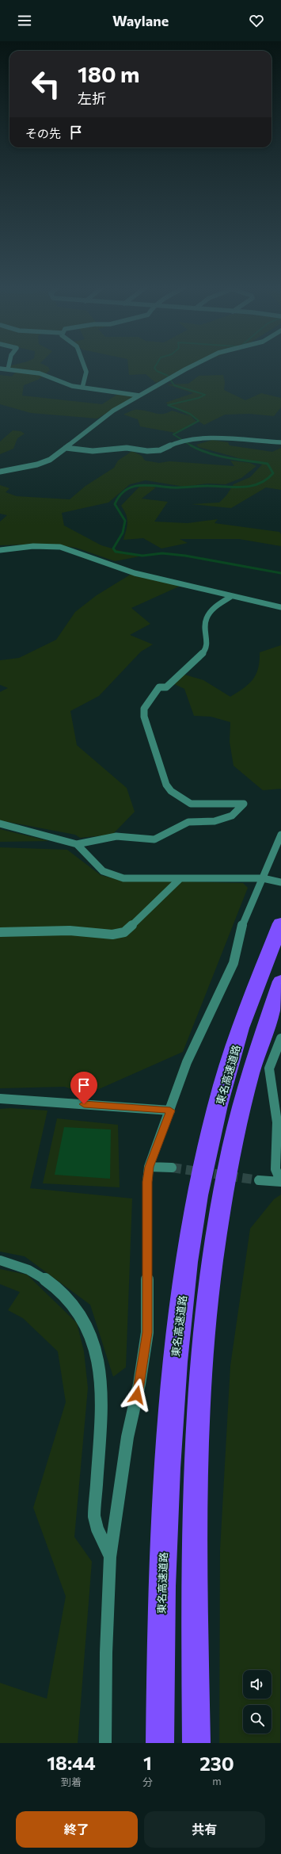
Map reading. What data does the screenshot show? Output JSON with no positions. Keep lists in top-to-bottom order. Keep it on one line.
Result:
{"streets":{"highway":["東名高速道路"]},"page":{"header":"Waylane","turn":["180 m","左折"],"then":"その先","eta":["18:44","到着","1","分","230","m"],"buttons":["終了","共有"]}}
